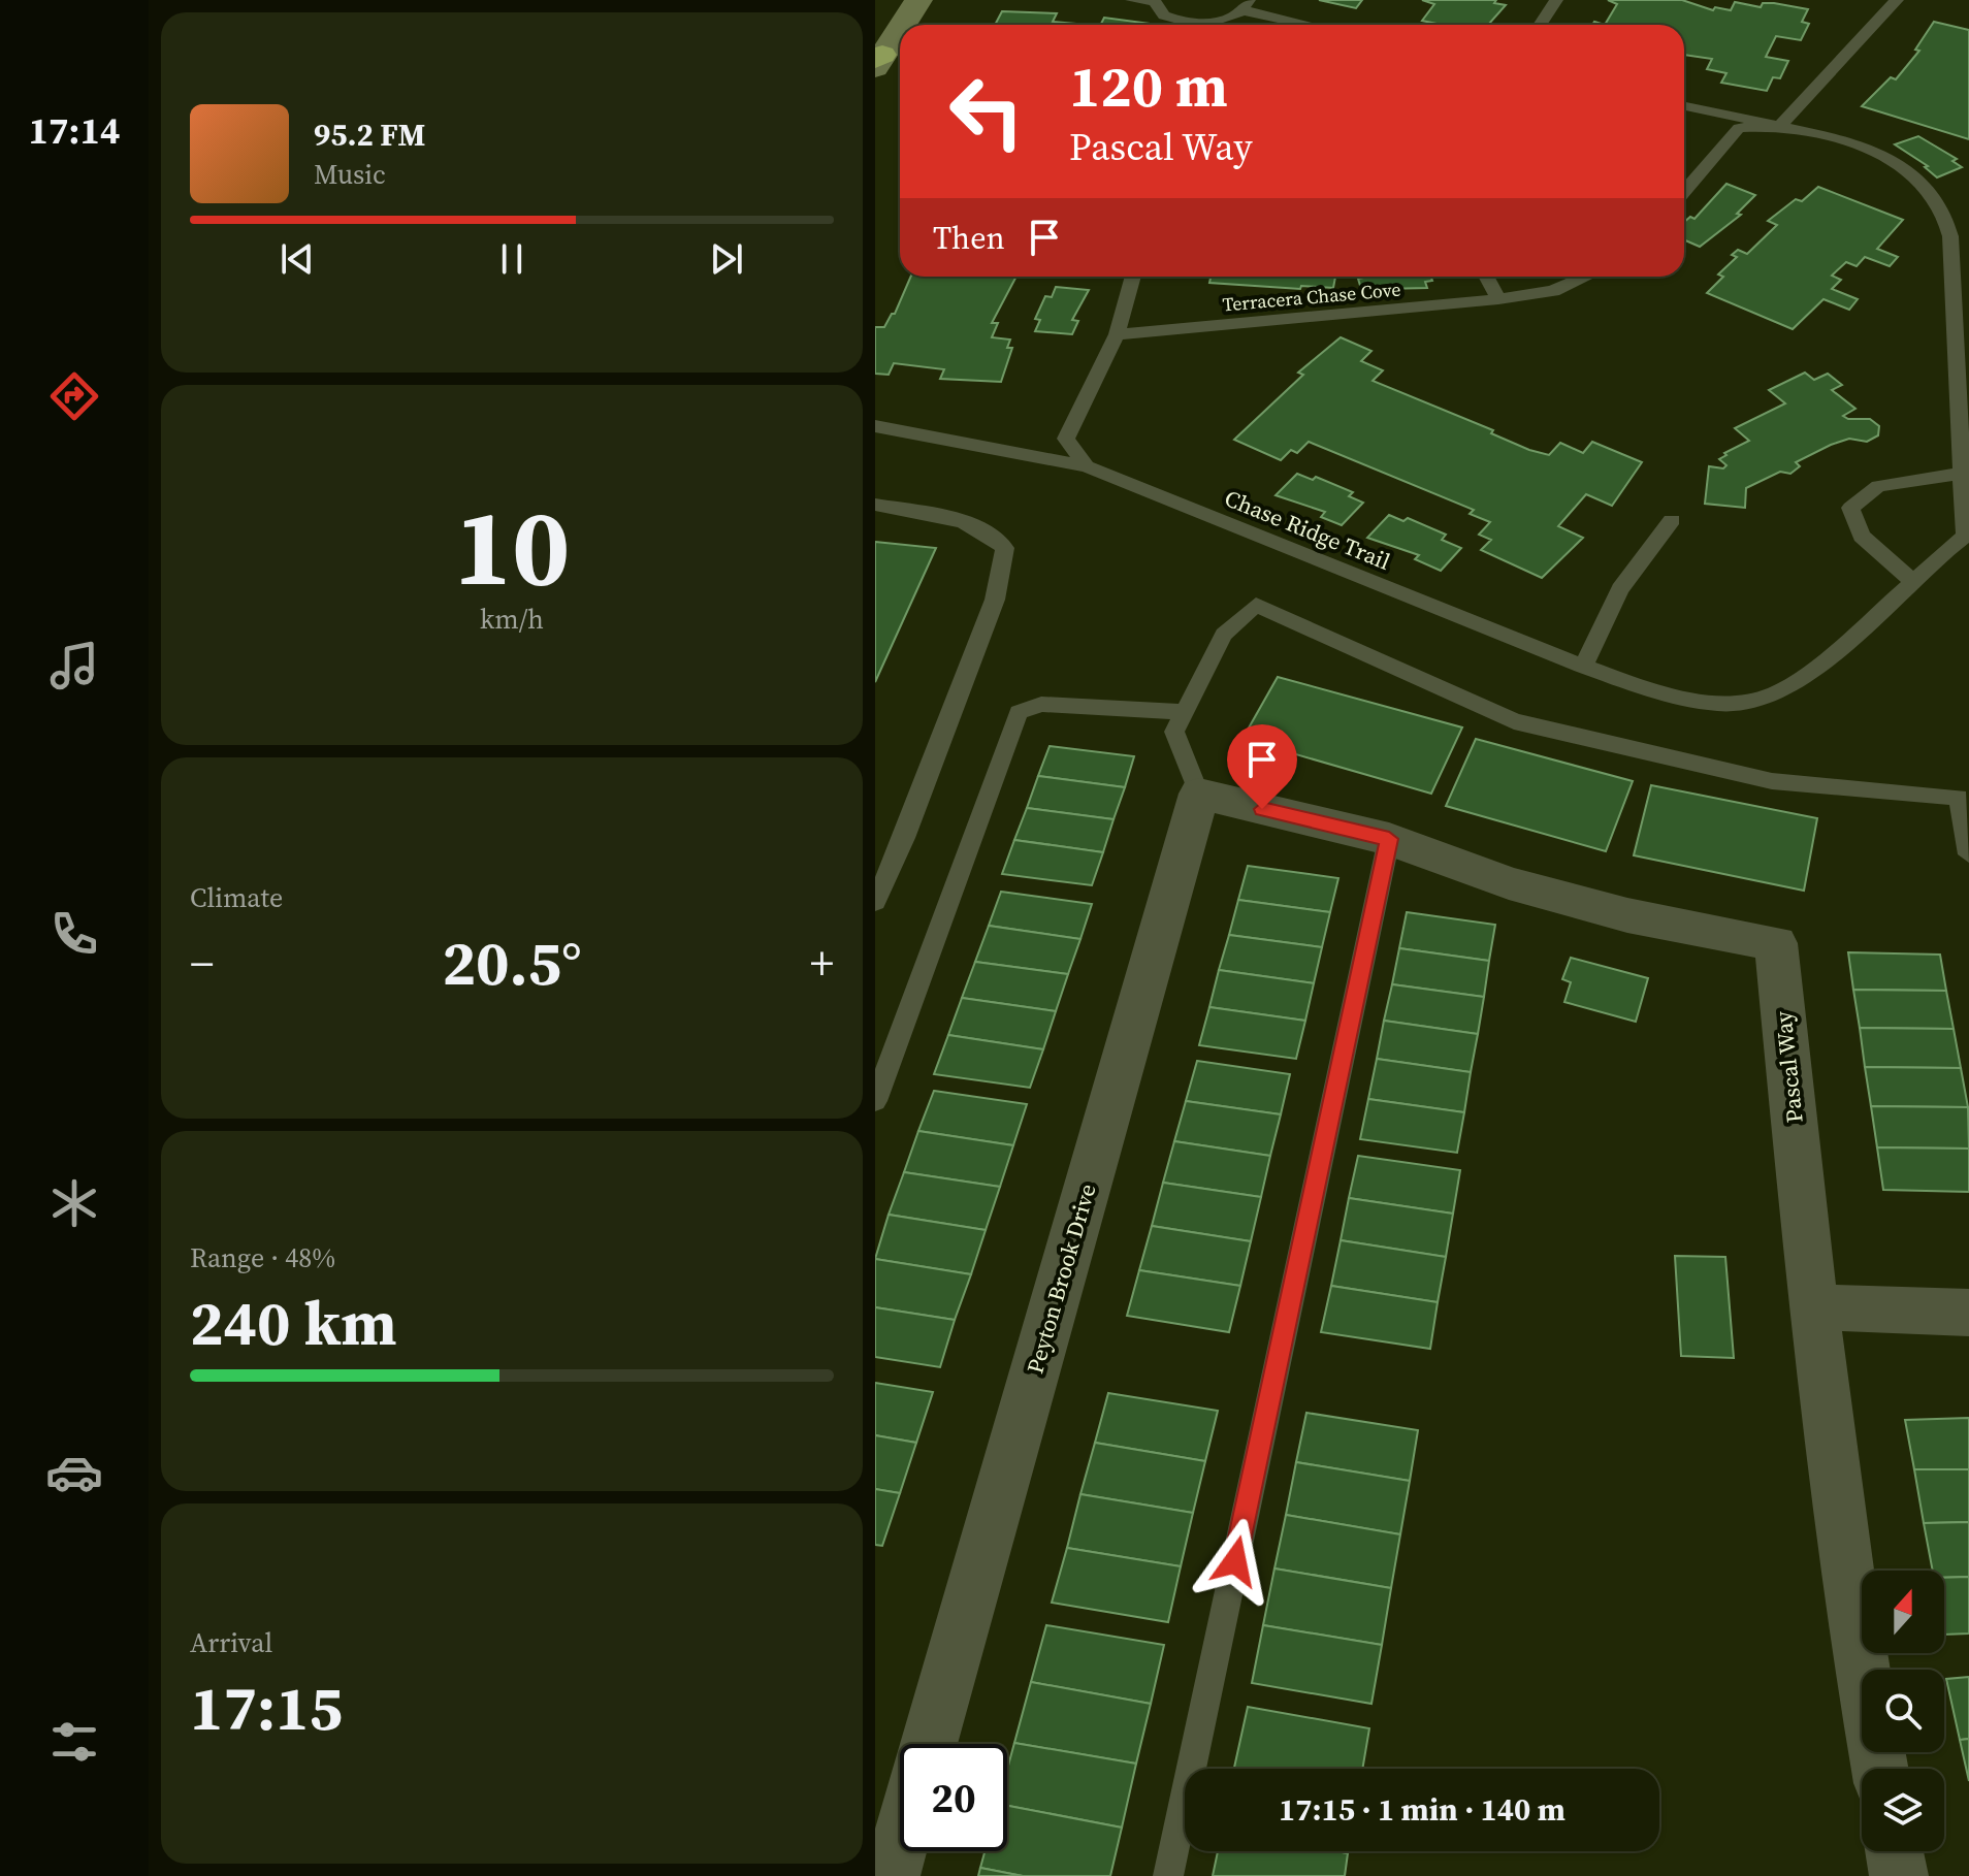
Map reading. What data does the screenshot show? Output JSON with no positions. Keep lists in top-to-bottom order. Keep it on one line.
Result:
{"streets":{"street":["Pascal Way","Peyton Brook Drive"],"lane":["Terracera Chase Cove","Chase Ridge Trail"]},"crossings":[["Pascal Way","Peyton Brook Drive"]],"north":"top","page":{"tabs":"17:14","turn":["120 m","Pascal Way"],"song":["95.2 FM","Music"],"then":"Then","tile":[["10","km/h"],"Climate",["Range · 48%","240 km"],["Arrival","17:15"]],"heat":["−","20.5°","+"],"limit":"20","trip":"17:15 · 1 min · 140 m"}}
